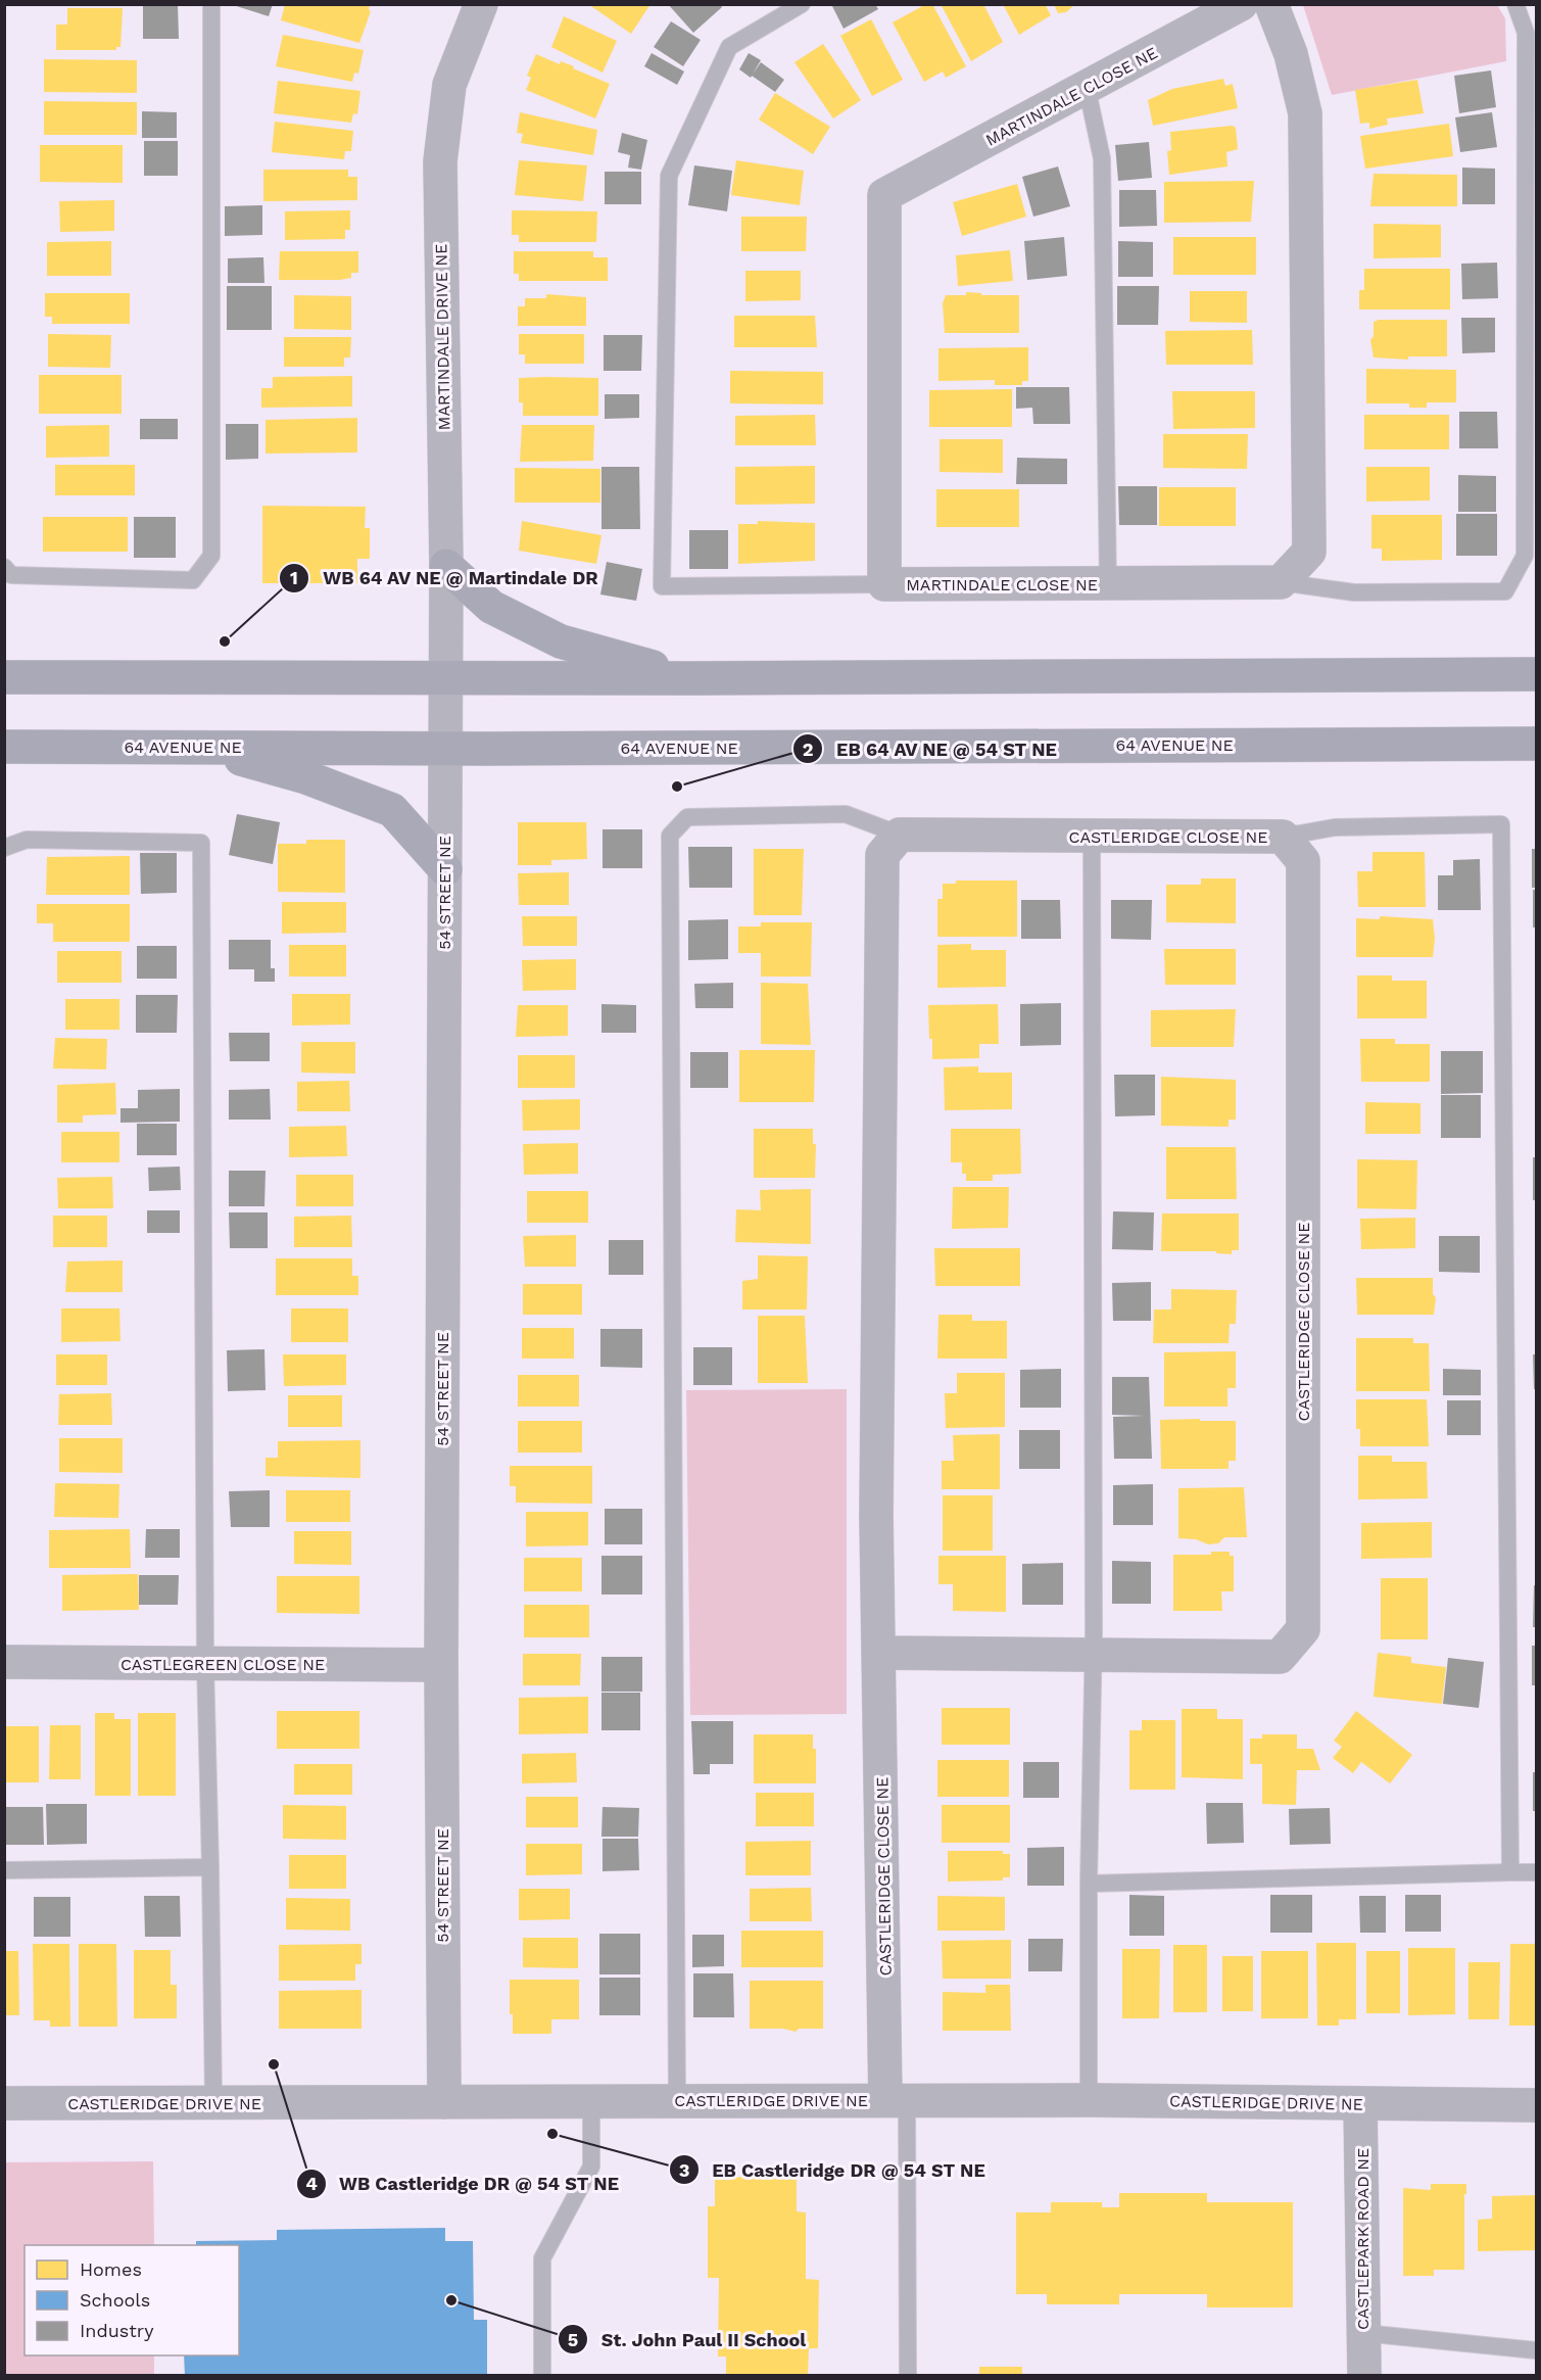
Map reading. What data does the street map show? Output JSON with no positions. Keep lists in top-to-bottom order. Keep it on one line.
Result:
{"streets":{"main road":["64 AVENUE NE"],"street":["MARTINDALE CLOSE NE","MARTINDALE DRIVE NE","CASTLERIDGE CLOSE NE","54 STREET NE","CASTLEGREEN CLOSE NE","CASTLERIDGE DRIVE NE","CASTLEPARK ROAD NE"]},"crossings":[["MARTINDALE DRIVE NE","54 STREET NE"],["64 AVENUE NE","54 STREET NE"],["CASTLERIDGE CLOSE NE","CASTLERIDGE DRIVE NE"],["54 STREET NE","CASTLEGREEN CLOSE NE"],["54 STREET NE","CASTLERIDGE DRIVE NE"],["CASTLERIDGE DRIVE NE","CASTLEPARK ROAD NE"]],"places":["WB 64 AV NE @ Martindale DR","EB 64 AV NE @ 54 ST NE","WB Castleridge DR @ 54 ST NE","EB Castleridge DR @ 54 ST NE","St. John Paul II School"],"legend":["Homes","Schools","Industry"]}
